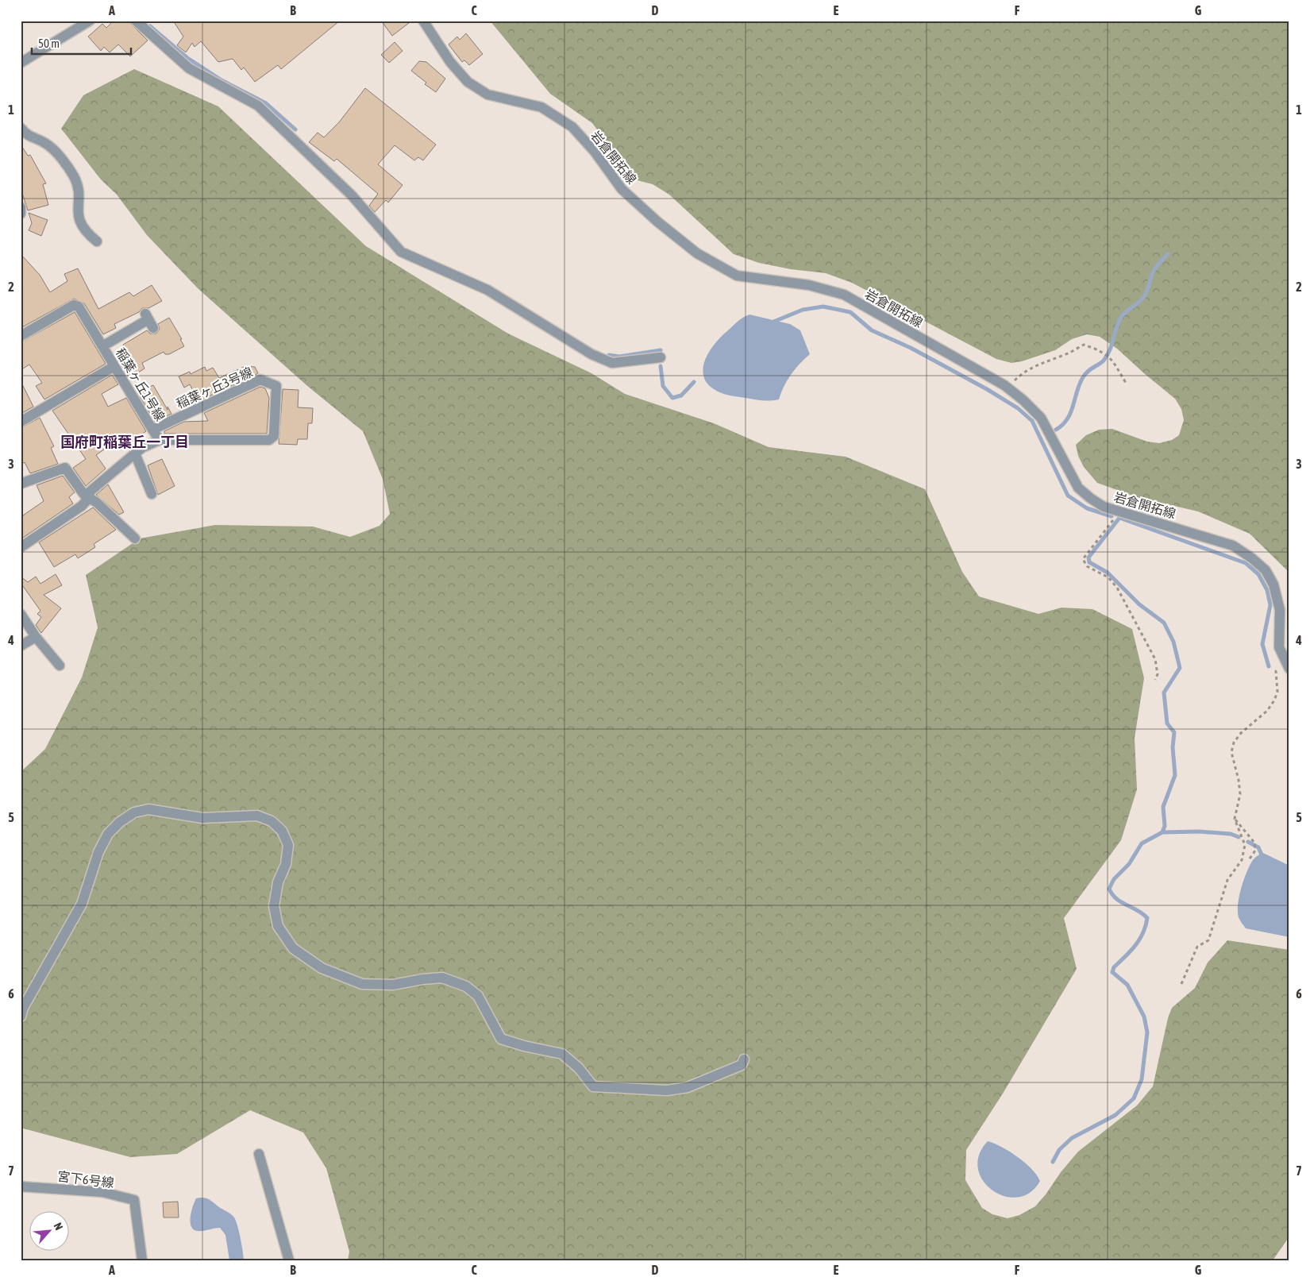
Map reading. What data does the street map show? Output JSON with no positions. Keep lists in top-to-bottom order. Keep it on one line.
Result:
{"streets":{"street":["岩倉開拓線","稲葉ヶ丘1号線","稲葉ヶ丘3号線","宮下6号線"]},"crossings":[["稲葉ヶ丘1号線","稲葉ヶ丘3号線"]],"districts":["国府町稲葉丘一丁目"],"scale_bar":"50 m","north":"top right","grid":{"columns":["A","B","C","D","E","F","G"],"rows":["1","2","3","4","5","6","7"]}}
